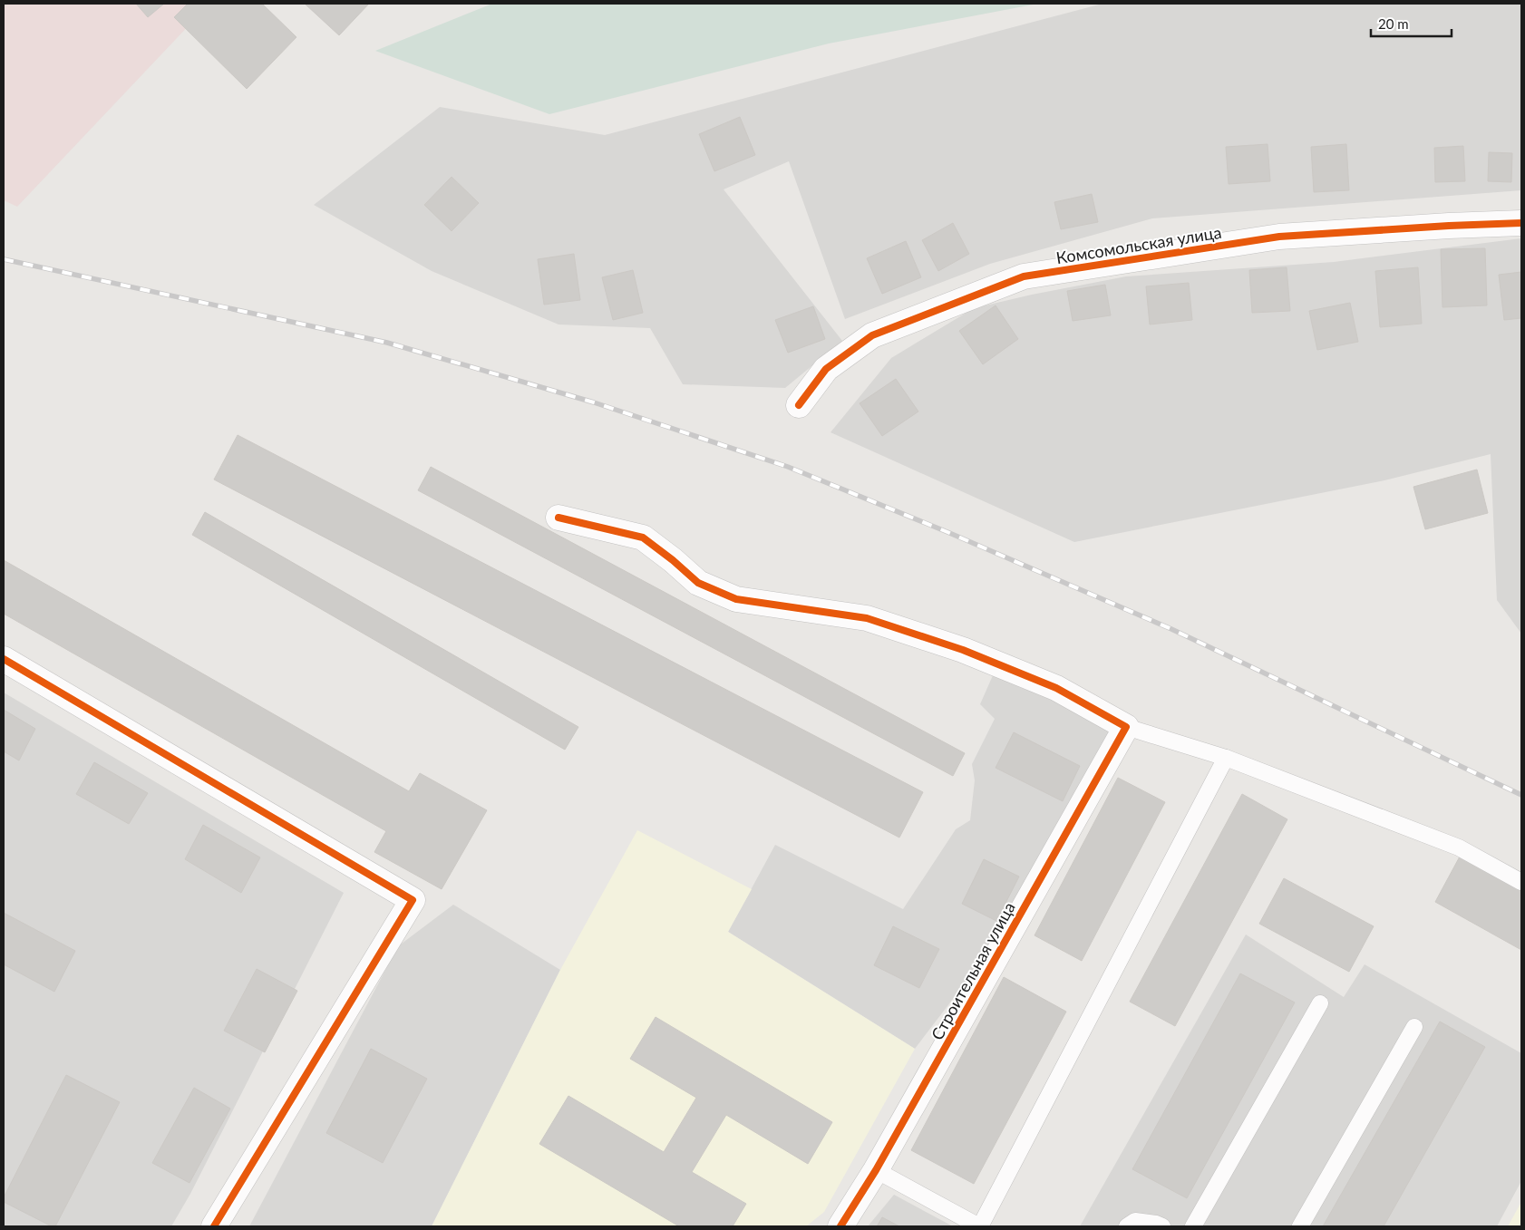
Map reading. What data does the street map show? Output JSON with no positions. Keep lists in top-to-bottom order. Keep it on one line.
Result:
{"streets":{"street":["Комсомольская улица","Строительная улица"]},"scale_bar":"20 m"}
